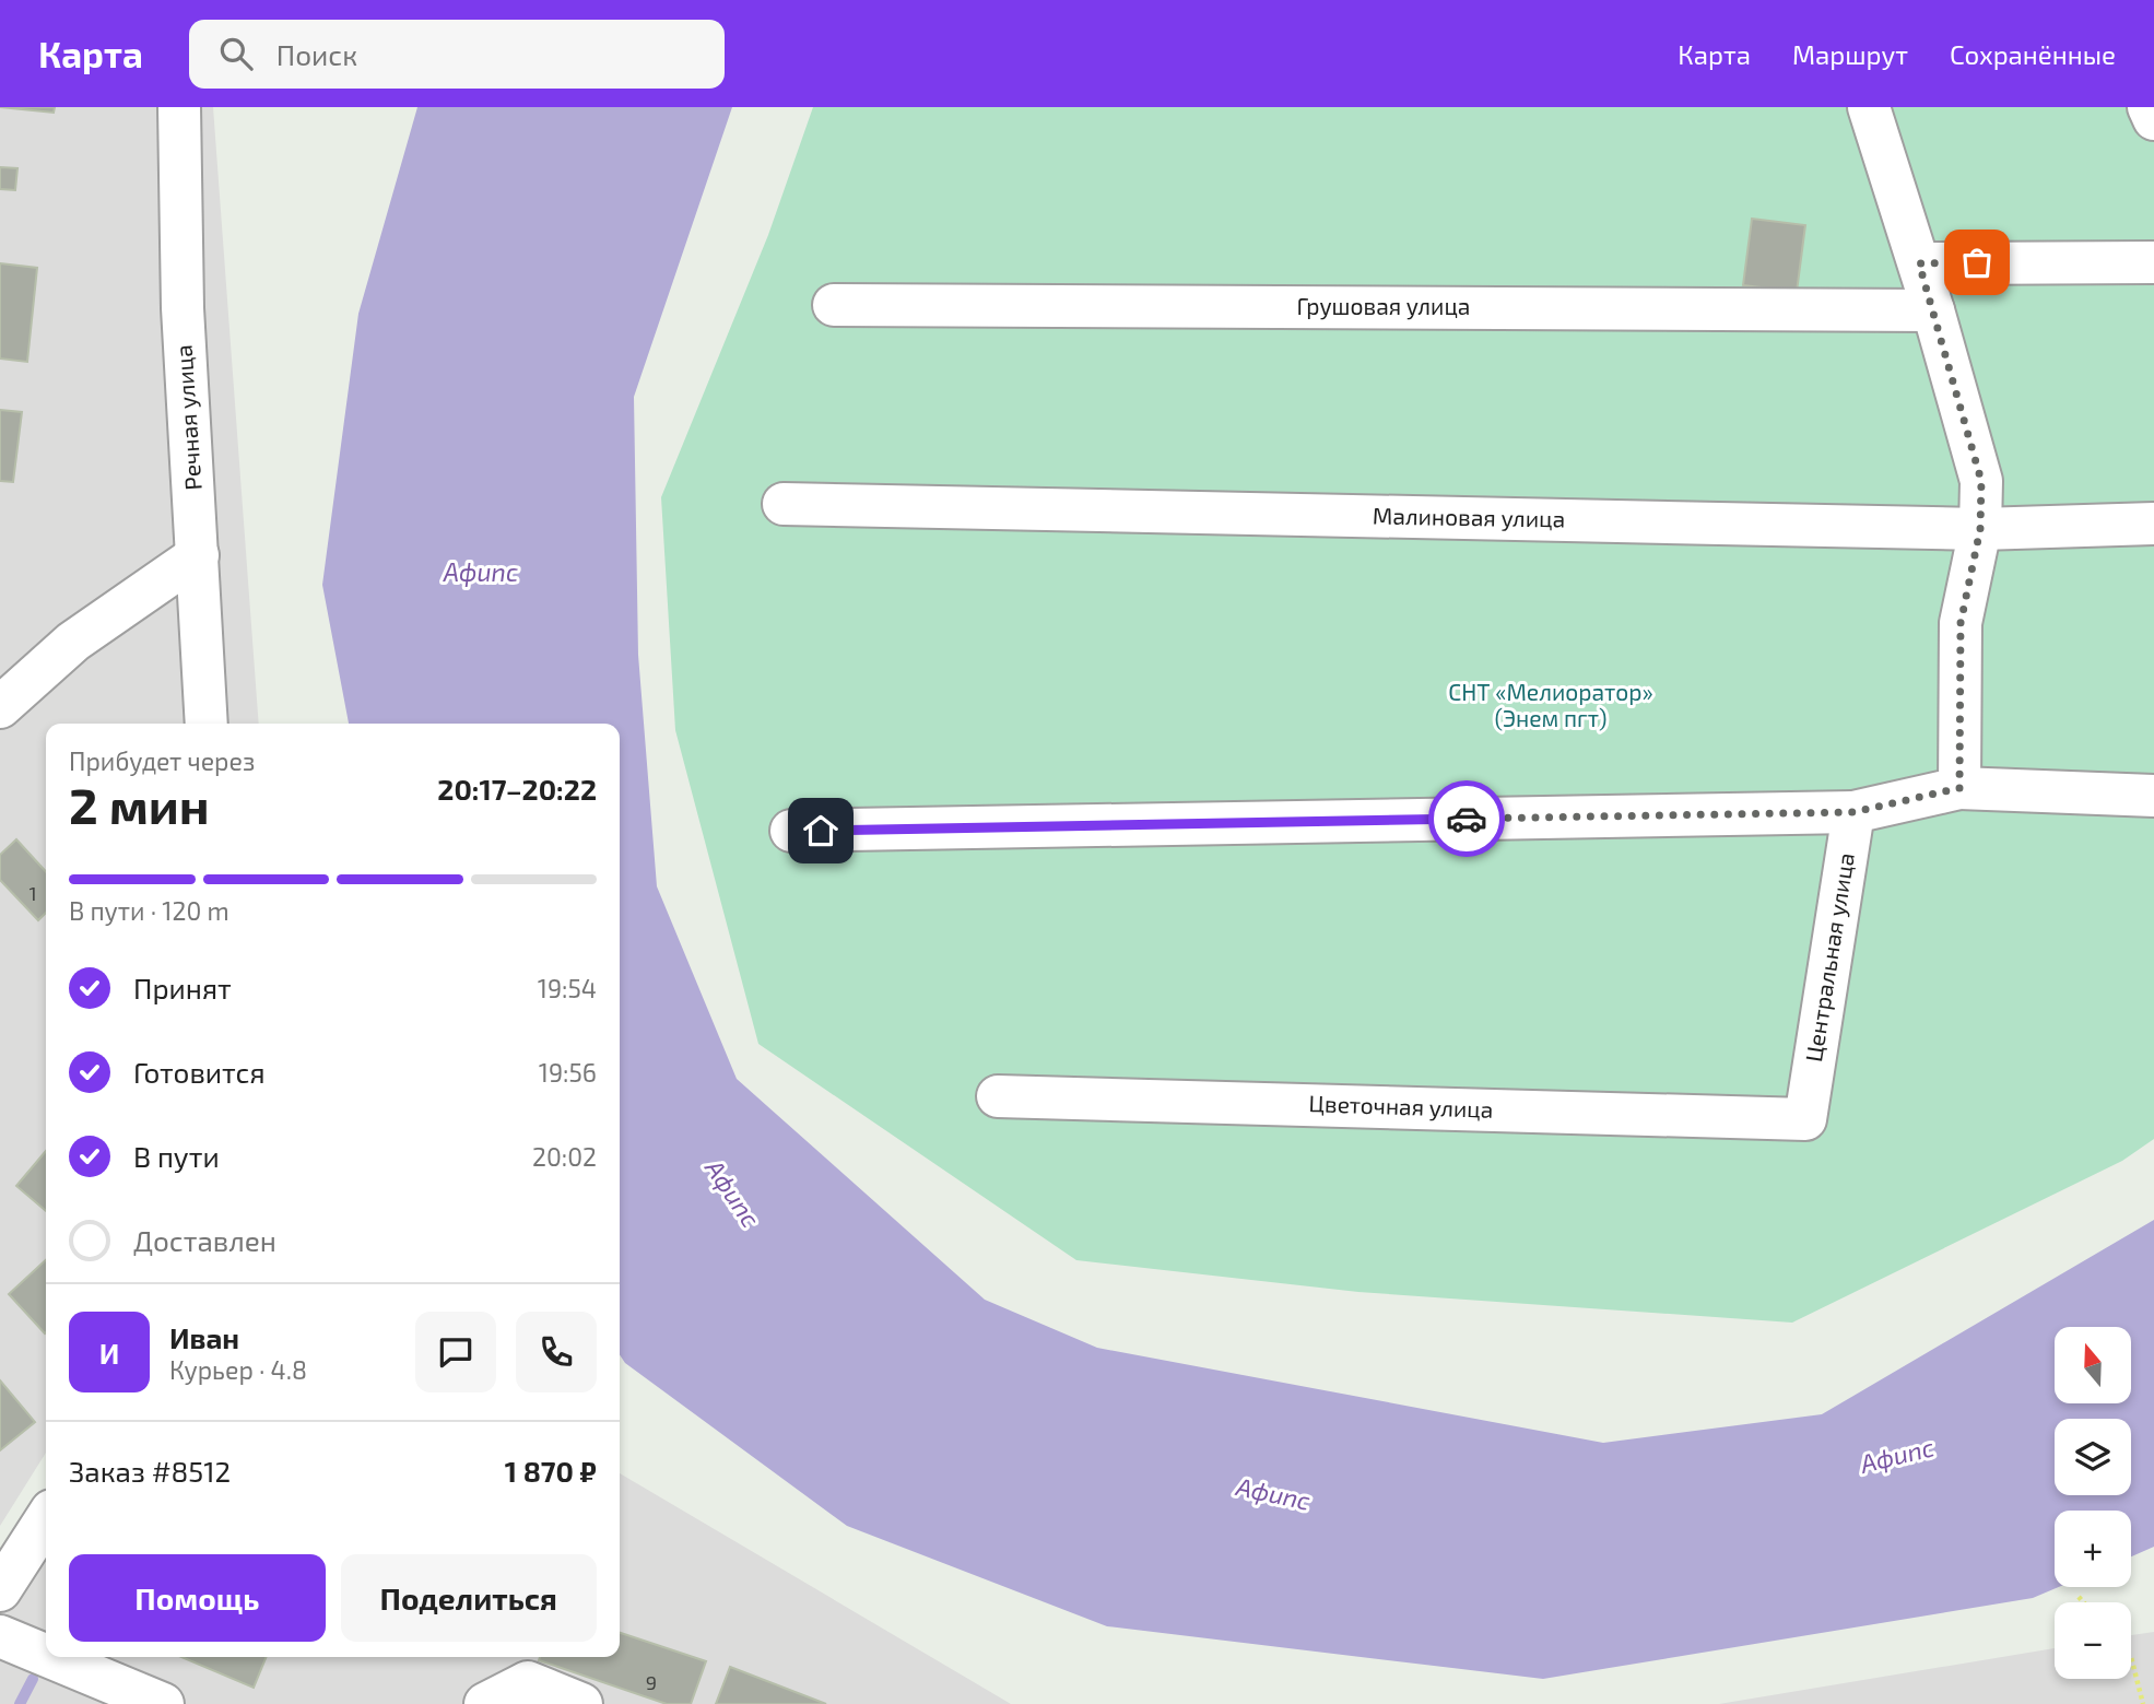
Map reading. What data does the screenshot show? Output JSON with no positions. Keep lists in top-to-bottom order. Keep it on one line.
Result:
{"streets":{"street":["Грушовая улица","Речная улица","Малиновая улица","Центральная улица","Цветочная улица"]},"crossings":[["Центральная улица","Цветочная улица"]],"water":["Афипс"],"parks":["СНТ «Мелиоратор» (Энем пгт)"],"house_numbers":["1","9"],"north":"top","page":{"header":"Карта","search":"Поиск","nav":["Карта","Маршрут","Сохранённые"],"heading":["2 мин","Прибудет через","20:17–20:22"],"panel":["Иван","Курьер · 4.8","Заказ #8512","1 870 ₽"],"bar":"В пути · 120 m","list":[["Принят","19:54"],["Готовится","19:56"],["В пути","20:02"],"Доставлен"],"round":"И","map_buttons":["+","−"],"buttons":["Помощь","Поделиться"]}}
